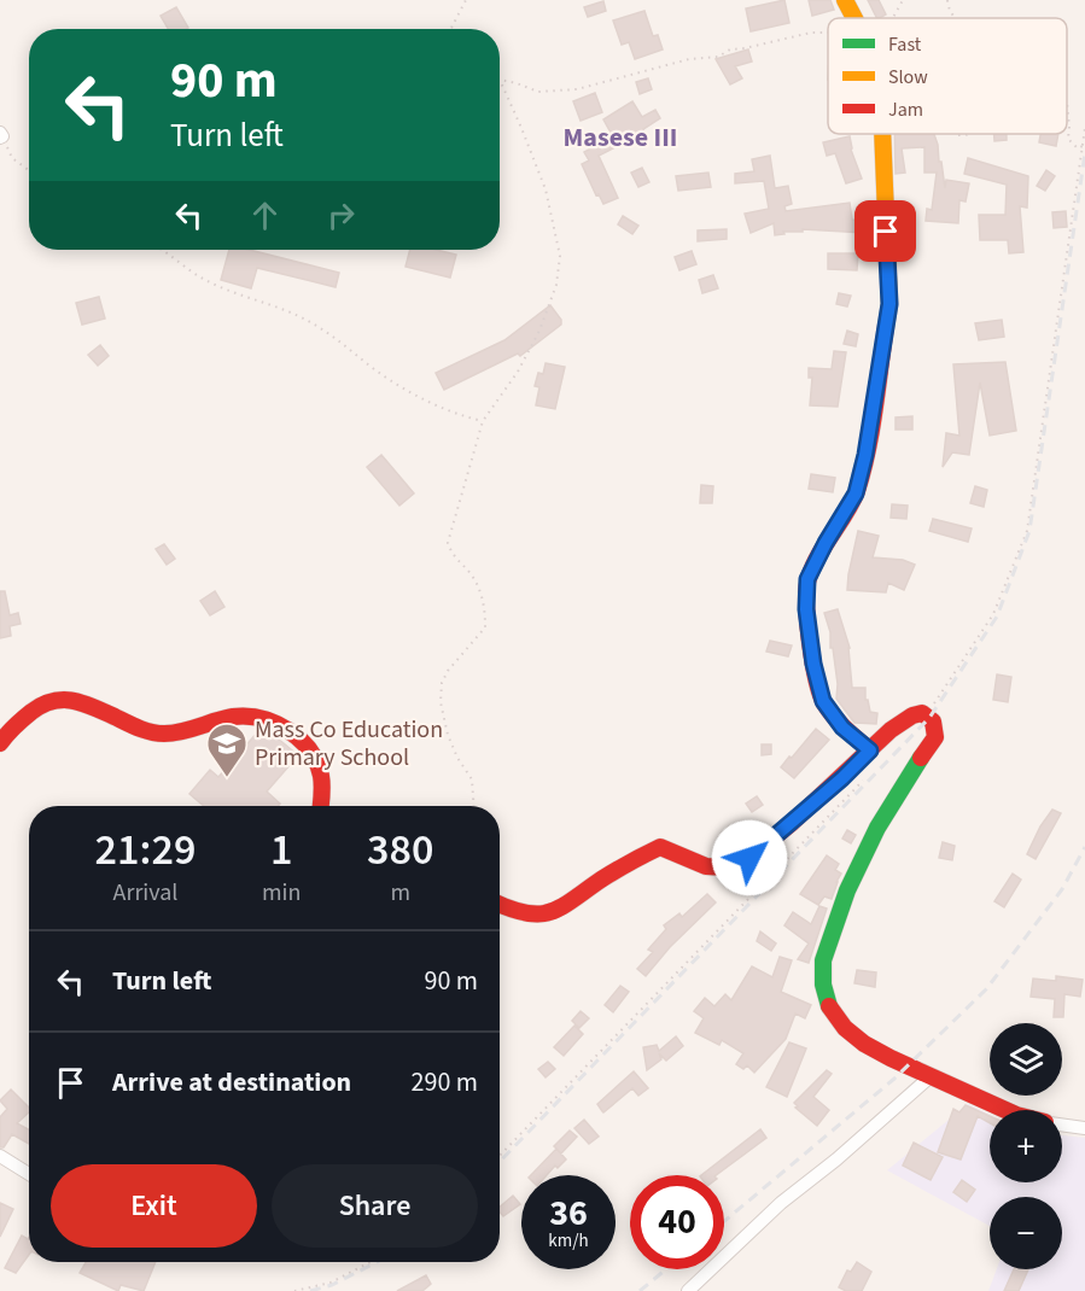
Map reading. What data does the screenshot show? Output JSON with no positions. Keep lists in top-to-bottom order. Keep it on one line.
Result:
{"districts":["Masese III"],"places":{"school or university":["Mass Co Education Primary School"]},"legend":["Fast","Slow","Jam"],"page":{"turn":["90 m","Turn left"],"eta":["21:29","Arrival","1","min","380","m"],"list":[{"name":"Turn left","value":"90 m"},{"name":"Arrive at destination","value":"290 m"}],"map_buttons":["+","−"],"buttons":["Exit","Share"],"speed":"36 km/h","limit":"40"}}
